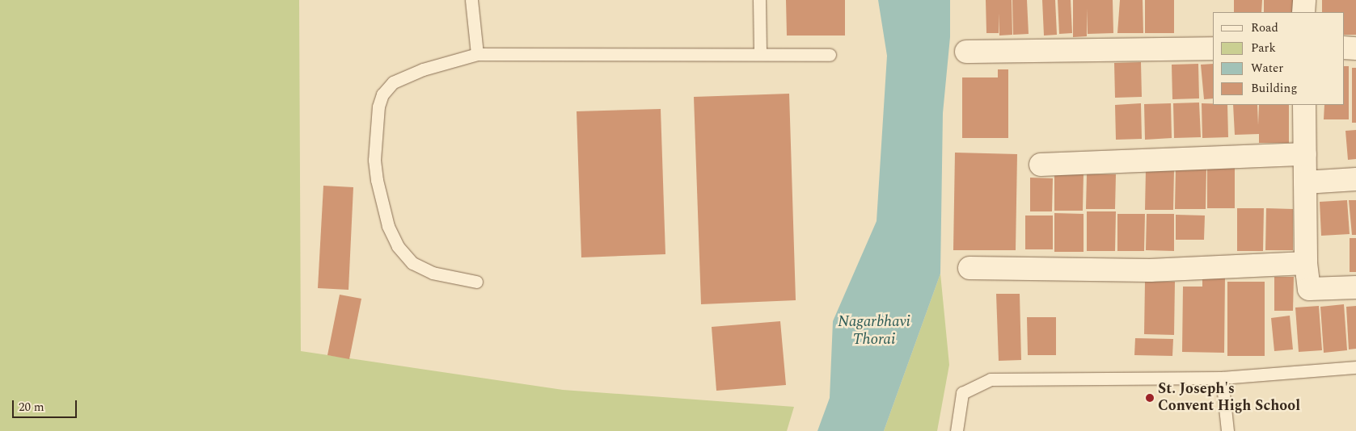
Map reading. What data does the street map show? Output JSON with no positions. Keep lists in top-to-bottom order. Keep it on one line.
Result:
{"water":["Nagarbhavi Thorai"],"places":["St. Joseph's Convent High School"],"legend":["Road","Park","Water","Building"],"scale_bar":"20 m"}
